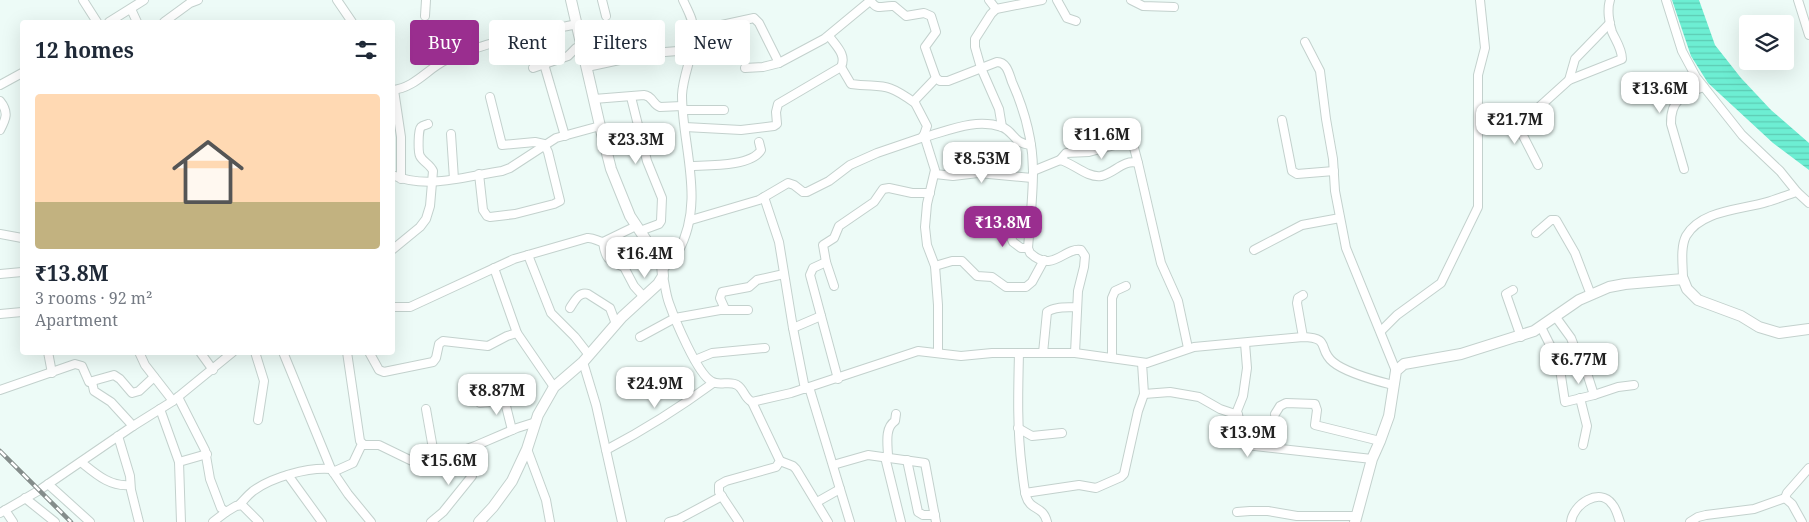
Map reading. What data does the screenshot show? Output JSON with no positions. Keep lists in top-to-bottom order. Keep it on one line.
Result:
{"page":{"chip":["Buy","Rent","Filters","New"],"heading":"12 homes","price":["₹13.6M","₹21.7M","₹11.6M","₹23.3M","₹8.53M","₹13.8M","₹16.4M","₹6.77M","₹24.9M","₹8.87M","₹13.9M","₹15.6M"],"list":[{"name":"₹13.8M","note":"3 rooms · 92 m² · Apartment"}]}}
